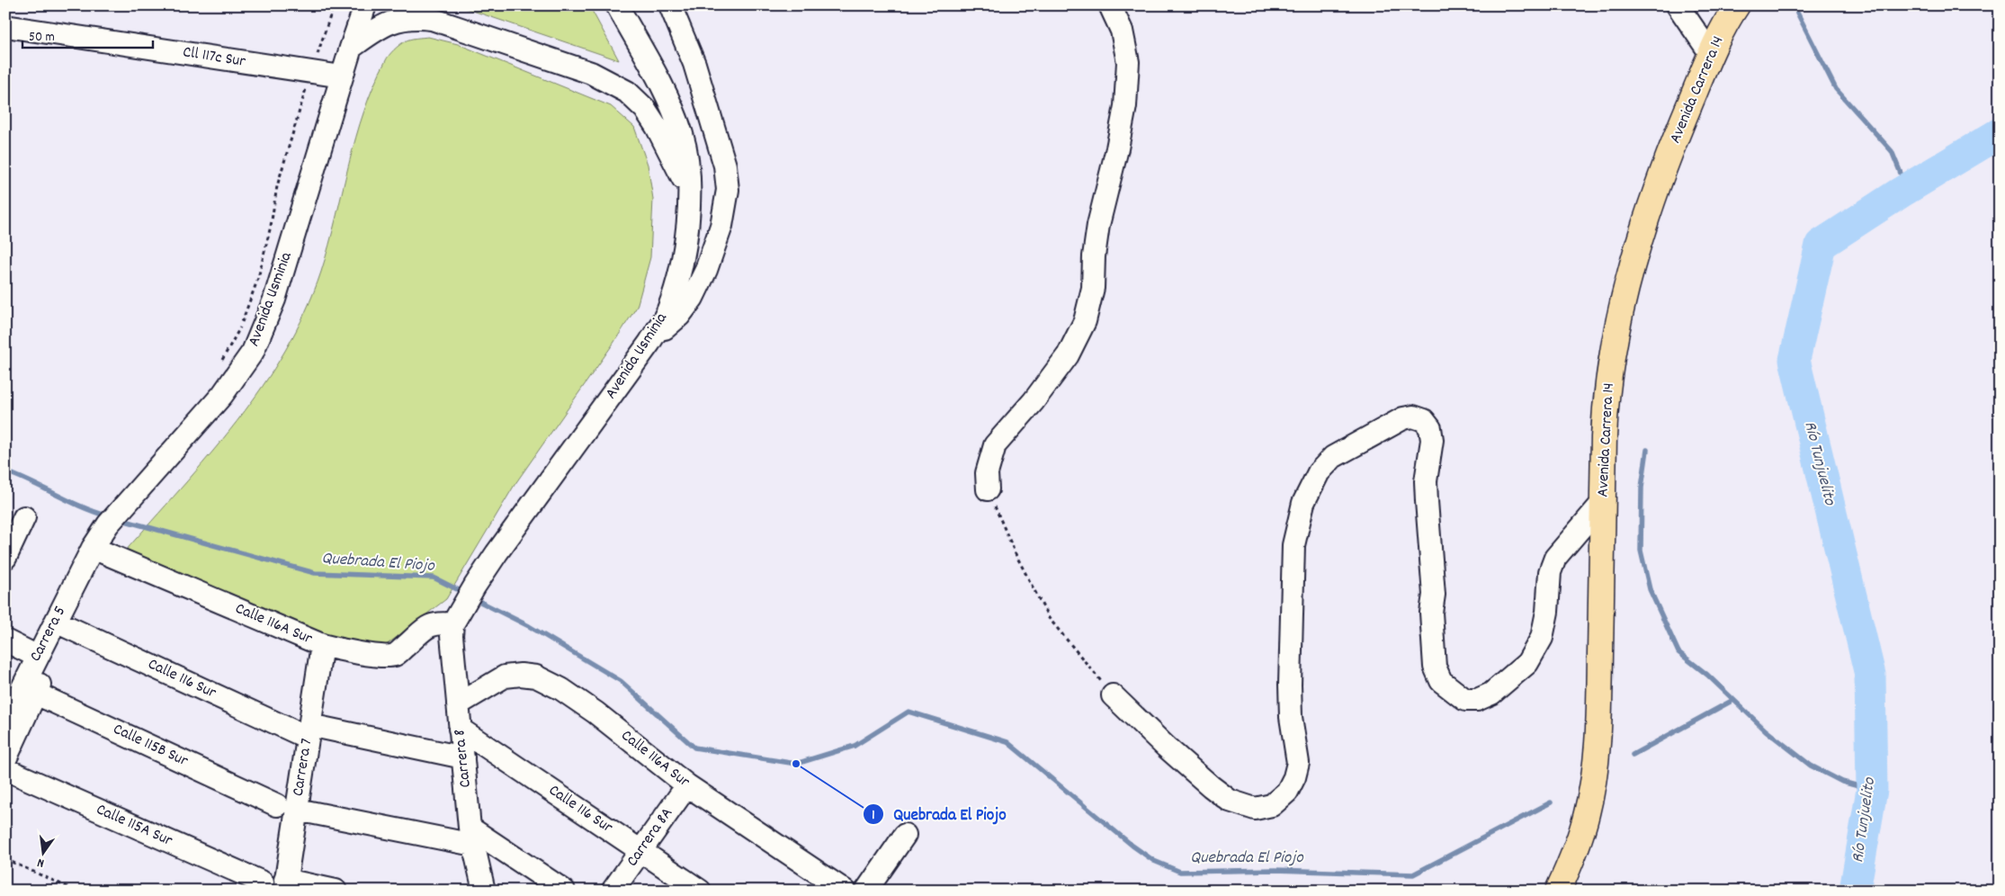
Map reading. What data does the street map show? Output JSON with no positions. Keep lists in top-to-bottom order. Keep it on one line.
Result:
{"streets":{"main road":["Avenida Carrera 14"],"street":["Cll 117c Sur","Avenida Usminia","Calle 116A Sur","Carrera 5","Calle 116 Sur","Calle 115B Sur","Carrera 8","Carrera 7","Calle 115A Sur","Carrera 8A"]},"crossings":[["Cll 117c Sur","Avenida Usminia"],["Avenida Usminia","Calle 116A Sur"],["Avenida Usminia","Carrera 5"],["Avenida Usminia","Carrera 8"],["Calle 116A Sur","Carrera 5"],["Calle 116A Sur","Carrera 8"],["Calle 116A Sur","Carrera 7"],["Calle 116A Sur","Carrera 8A"],["Carrera 5","Calle 116 Sur"],["Carrera 5","Calle 115B Sur"],["Calle 116 Sur","Carrera 8"],["Calle 116 Sur","Carrera 7"],["Calle 116 Sur","Carrera 8A"],["Calle 115B Sur","Carrera 8"],["Calle 115B Sur","Carrera 7"]],"water":["Río Tunjuelito","Quebrada El Piojo"],"places":["Quebrada El Piojo"],"scale_bar":"50 m","north":"bottom"}
